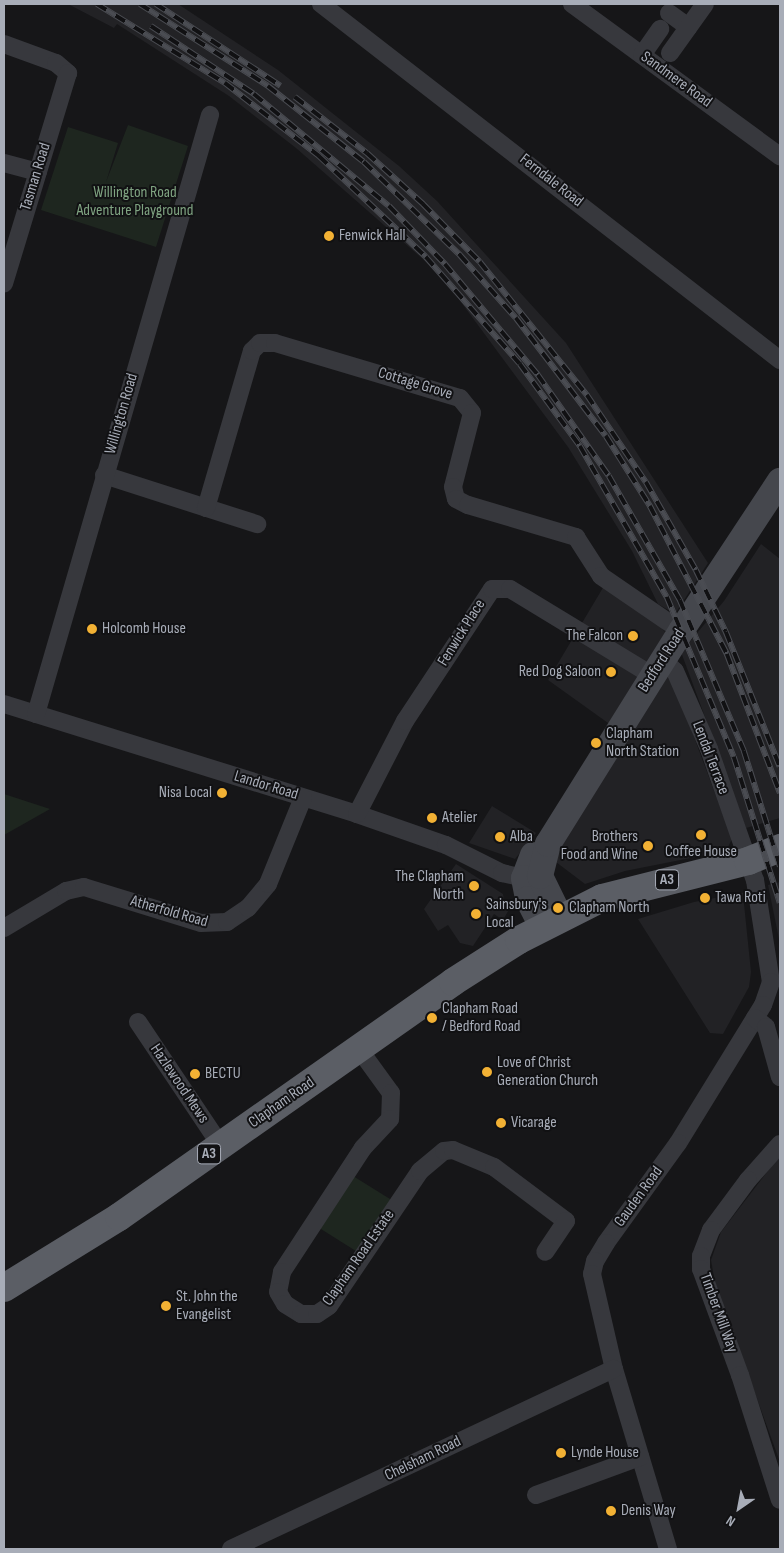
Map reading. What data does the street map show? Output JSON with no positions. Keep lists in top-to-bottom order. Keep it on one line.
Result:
{"streets":{"highway":["A3","Clapham Road"],"main road":["Bedford Road"],"street":["Sandmere Road","Tasman Road","Ferndale Road","Cottage Grove","Willington Road","Fenwick Place","Lendal Terrace","Landor Road","Atherfold Road","Hazlewood Mews","Gauden Road","Clapham Road Estate","Timber Mill Way","Chelsham Road"]},"crossings":[["Cottage Grove","Bedford Road"],["Willington Road","Landor Road"],["Fenwick Place","Bedford Road"],["Fenwick Place","Lendal Terrace"],["Fenwick Place","Landor Road"],["Bedford Road","Lendal Terrace"],["Bedford Road","Landor Road"],["Bedford Road","A3"],["Bedford Road","Clapham Road"],["Lendal Terrace","A3"],["Lendal Terrace","Gauden Road"],["Landor Road","Atherfold Road"],["A3","Clapham Road"],["A3","Gauden Road"],["Hazlewood Mews","Clapham Road"],["Clapham Road","Clapham Road Estate"],["Gauden Road","Chelsham Road"]],"parks":["Willington Road Adventure Playground"],"places":["Fenwick Hall","Holcomb House","The Falcon","Red Dog Saloon","Clapham North Station","Nisa Local","Atelier","Coffee House","Alba","Brothers Food and Wine","The Clapham North","Tawa Roti","Clapham North","Sainsbury's Local","Clapham Road / Bedford Road","Love of Christ Generation Church","BECTU","Vicarage","St. John the Evangelist","Lynde House","Denis Way"],"north":"bottom left"}
